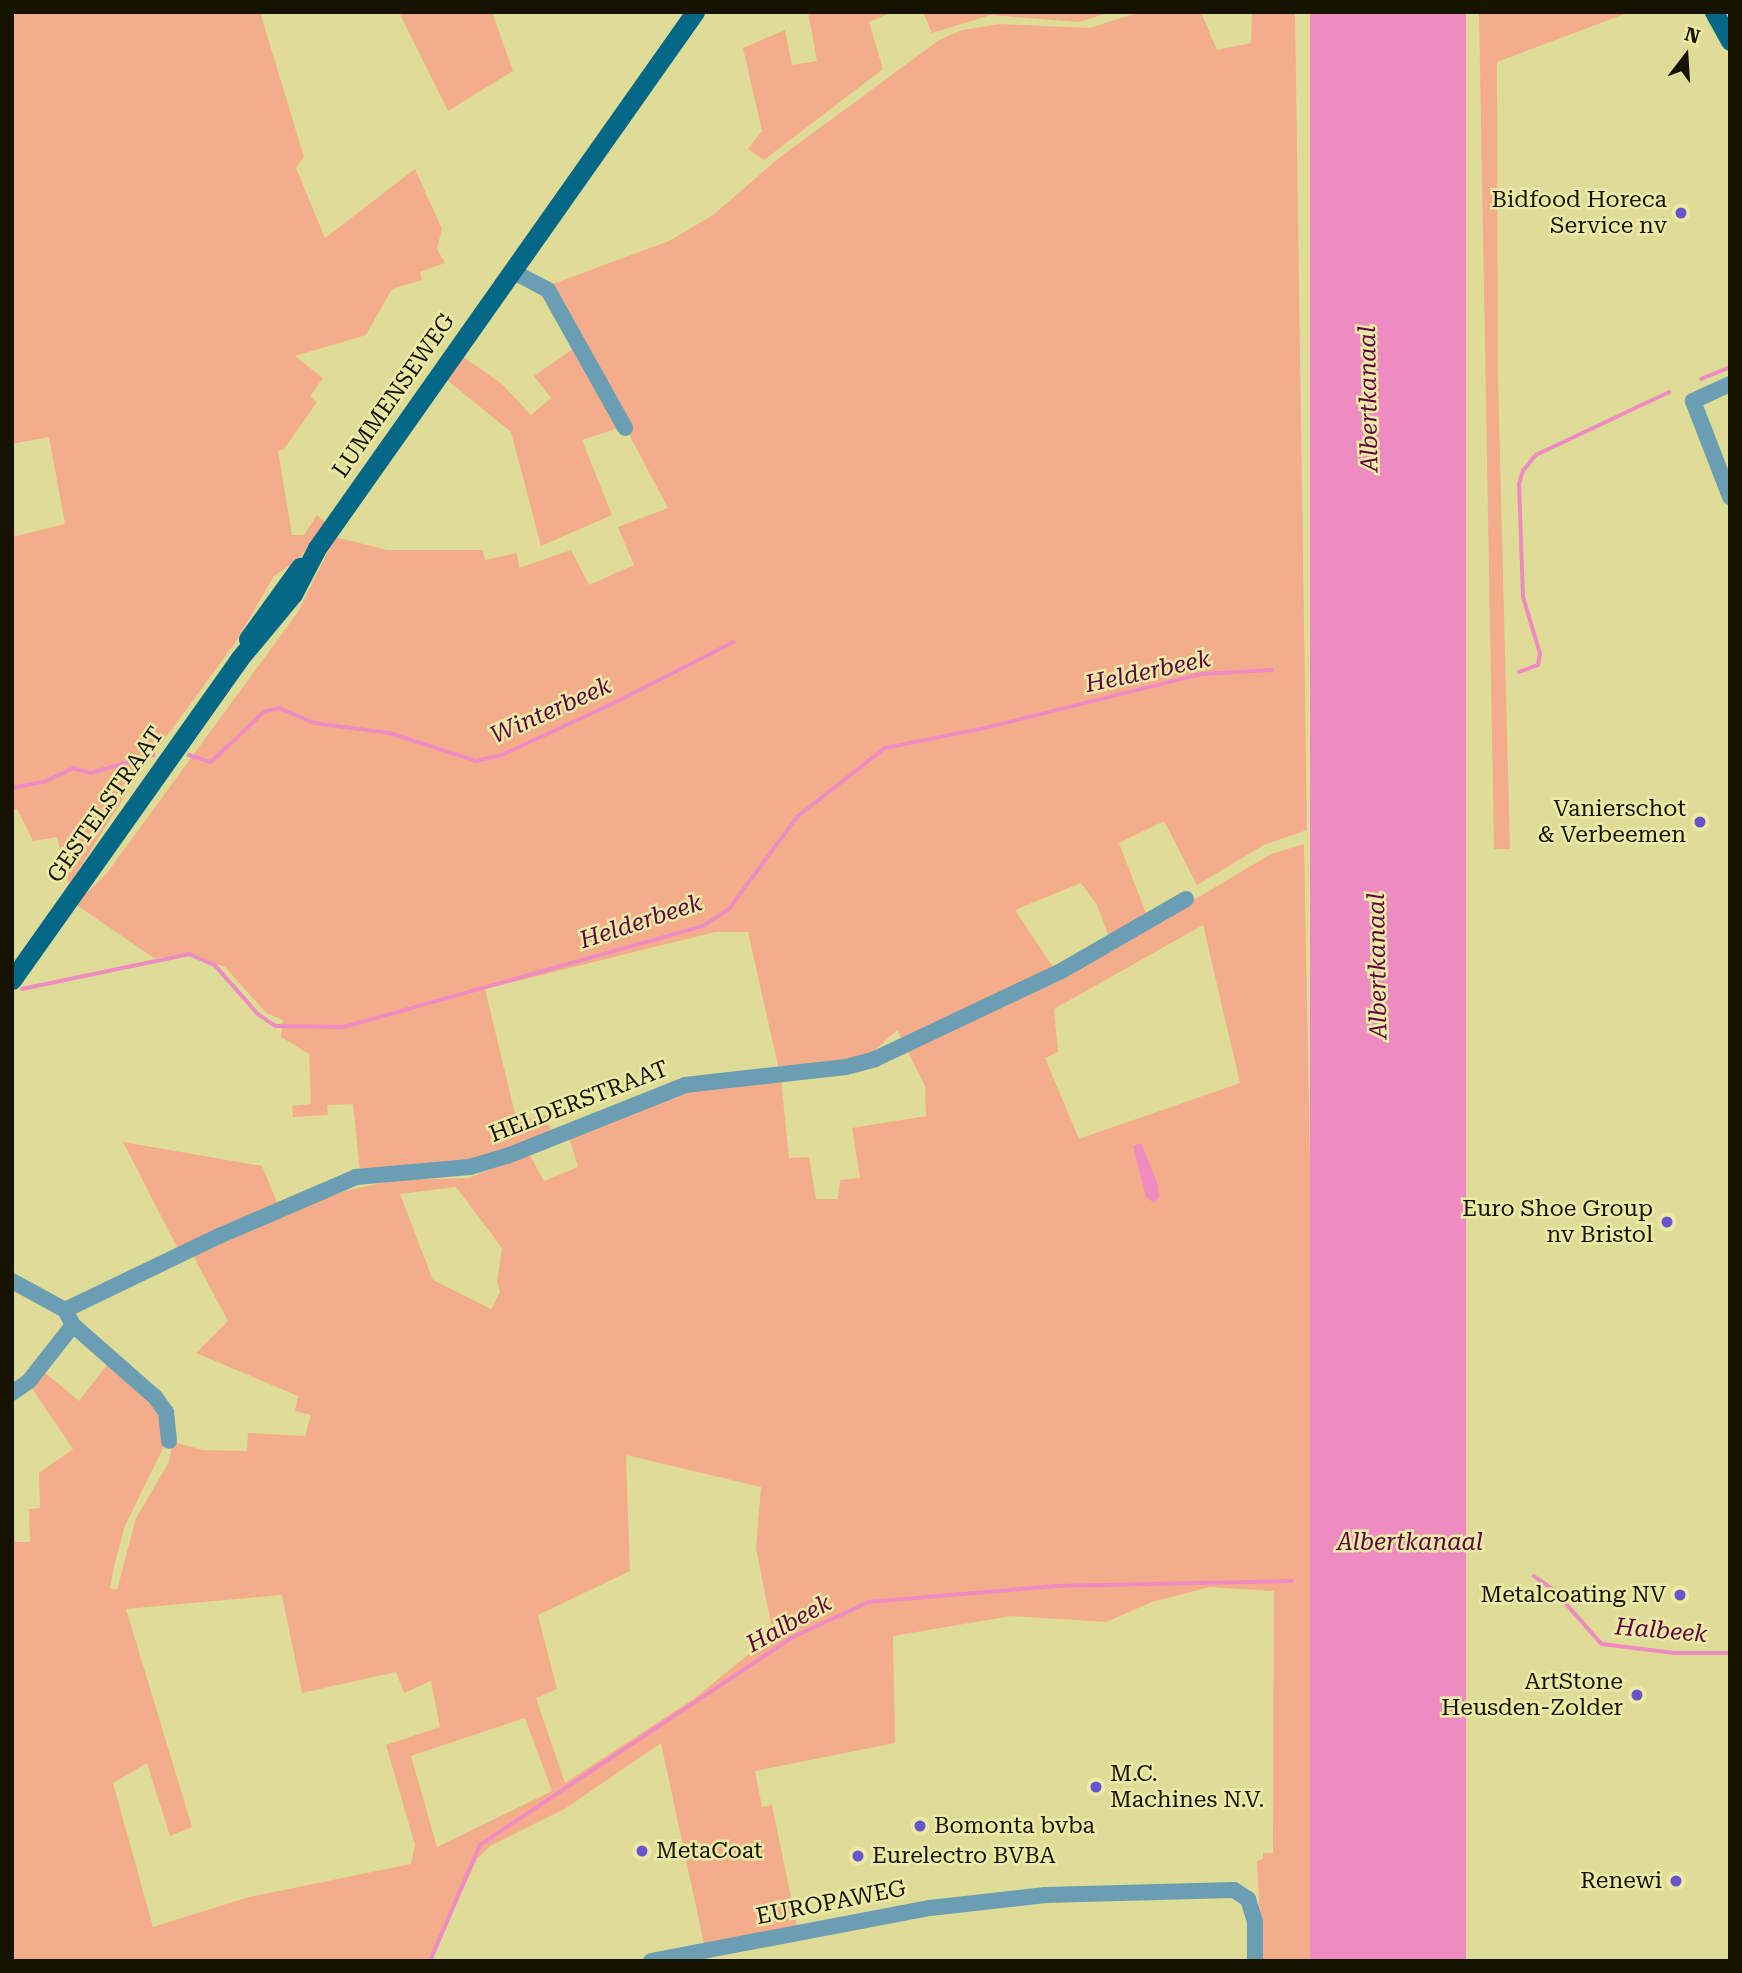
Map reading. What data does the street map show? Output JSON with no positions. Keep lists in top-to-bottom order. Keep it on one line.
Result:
{"streets":{"main road":["LUMMENSEWEG","GESTELSTRAAT"],"street":["HELDERSTRAAT","EUROPAWEG"]},"crossings":[["LUMMENSEWEG","GESTELSTRAAT"]],"water":["Albertkanaal","Helderbeek","Winterbeek","Halbeek"],"places":["Bidfood Horeca Service nv","Vanierschot & Verbeemen","Euro Shoe Group nv Bristol","Metalcoating NV","ArtStone Heusden-Zolder","M.C. Machines N.V.","Bomonta bvba","MetaCoat","Eurelectro BVBA","Renewi"],"north":"top"}
